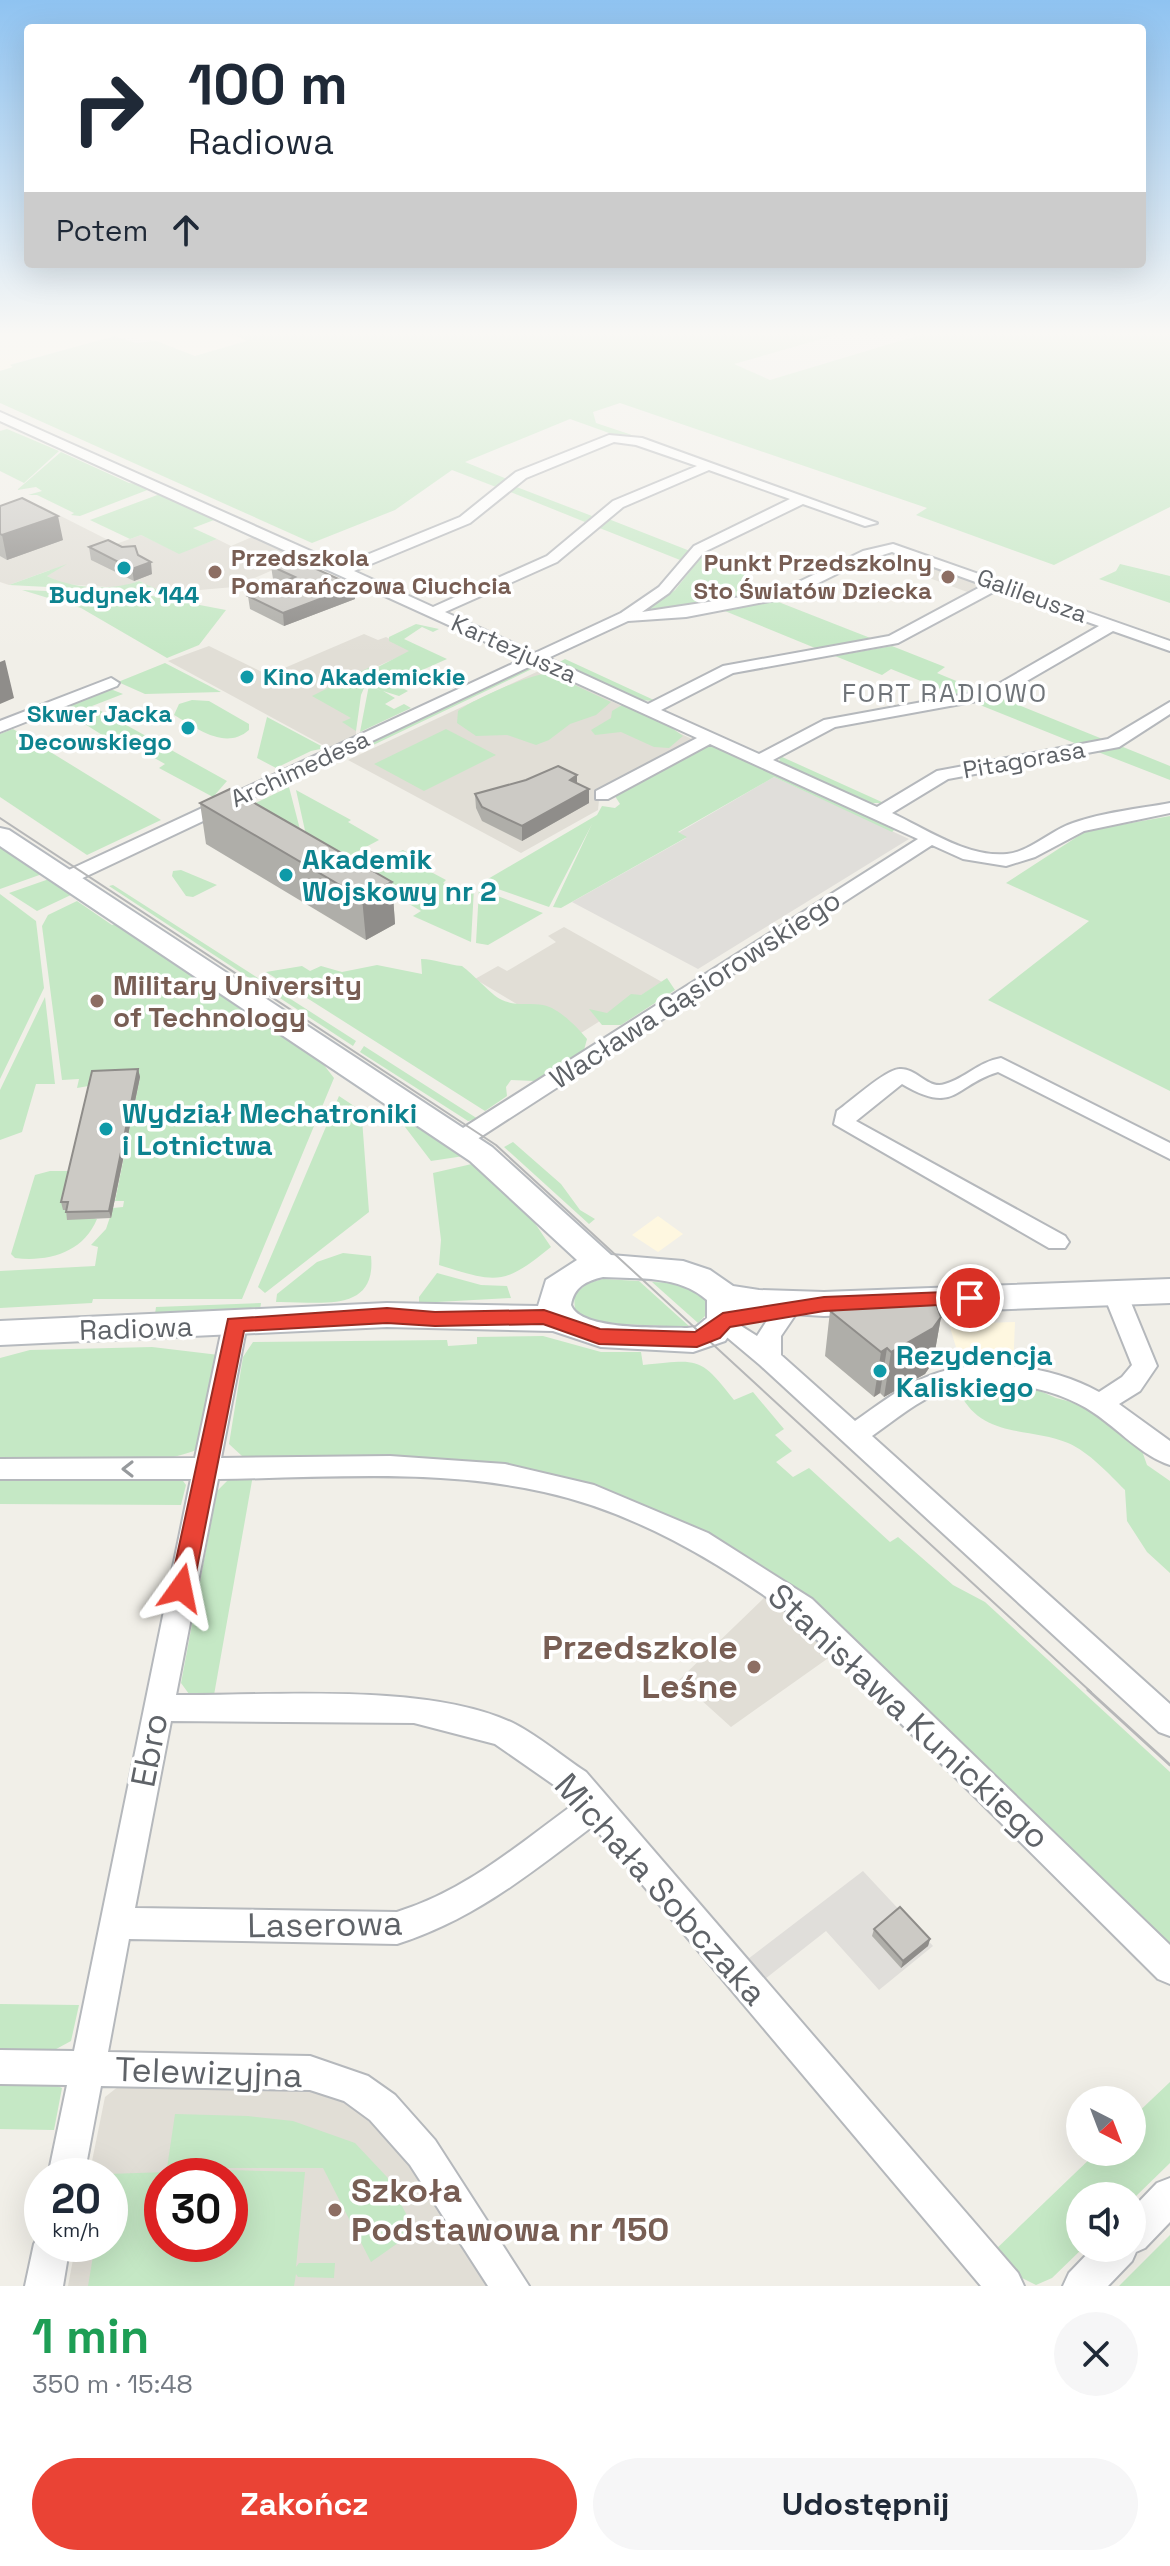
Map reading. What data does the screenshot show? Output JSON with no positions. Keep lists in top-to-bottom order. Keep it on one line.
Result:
{"streets":{"main road":["Radiowa"],"street":["Galileusza","Kartezjusza","Pitagorasa","Archimedesa","Wacława Gąsiorowskiego","Stanisława Kunickiego","Ebro","Michała Sobczaka","Laserowa","Telewizyjna"]},"crossings":[["Galileusza","Archimedesa"],["Kartezjusza","Pitagorasa"],["Kartezjusza","Archimedesa"],["Kartezjusza","Wacława Gąsiorowskiego"],["Radiowa","Ebro"],["Stanisława Kunickiego","Ebro"],["Ebro","Michała Sobczaka"],["Ebro","Laserowa"],["Ebro","Telewizyjna"],["Michała Sobczaka","Laserowa"]],"districts":["FORT RADIOWO"],"places":["Budynek 144","Przedszkola Pomarańczowa Ciuchcia","Punkt Przedszkolny Sto Światów Dziecka","Kino Akademickie","Skwer Jacka Decowskiego","Akademik Wojskowy nr 2","Military University of Technology","Wydział Mechatroniki i Lotnictwa","Rezydencja Kaliskiego","Przedszkole Leśne","Szkoła Podstawowa nr 150"],"north":"bottom right","page":{"turn":["100 m","Radiowa"],"then":"Potem","speed":"20 km/h","limit":"30","heading":["1 min","350 m · 15:48"],"buttons":["Zakończ","Udostępnij"]}}
